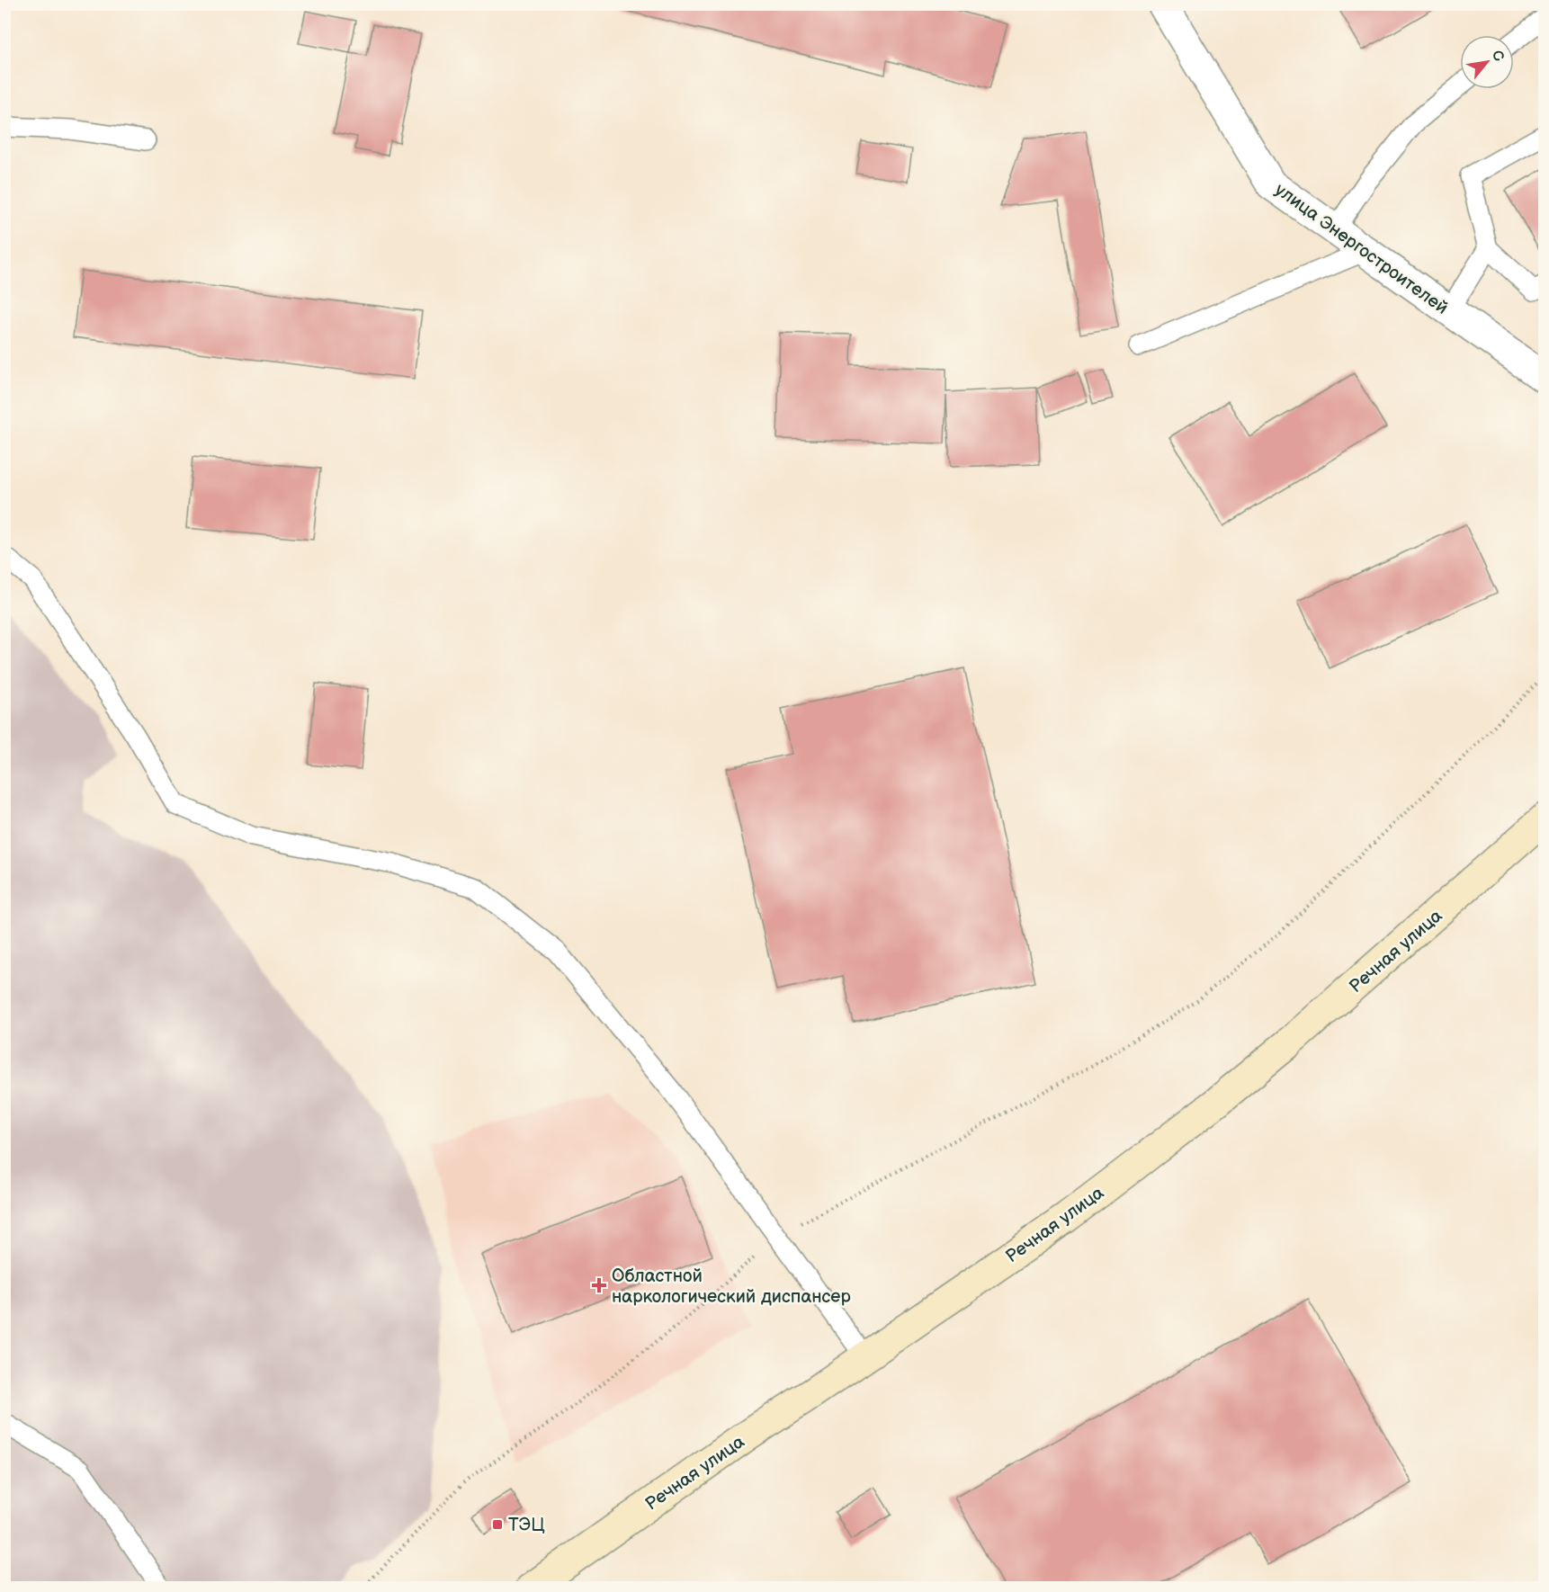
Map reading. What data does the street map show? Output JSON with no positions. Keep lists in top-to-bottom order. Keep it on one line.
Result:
{"streets":{"main road":["Речная улица"],"street":["улица Энергостроителей"]},"places":{"health":["Областной наркологический диспансер"],"transit":["ТЭЦ"]},"north":"top right"}
